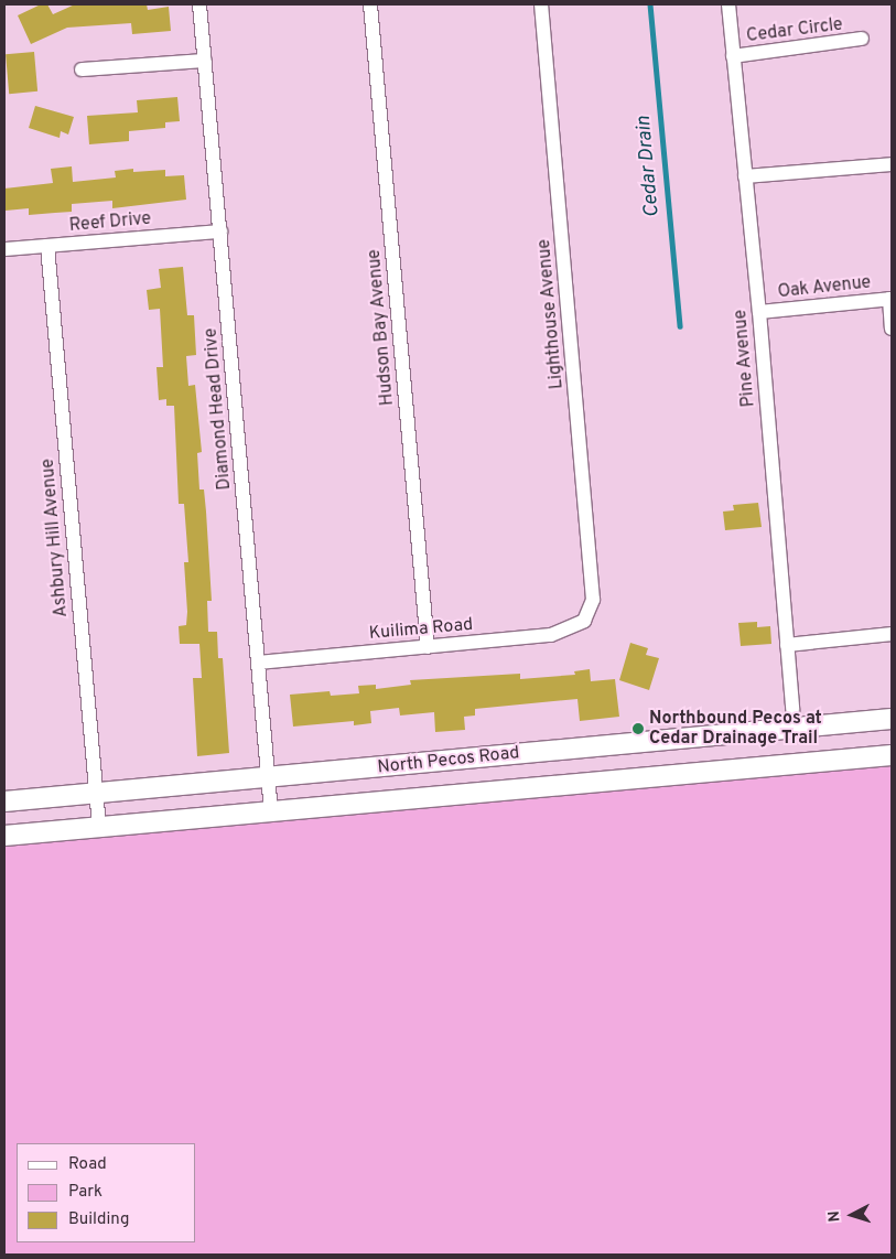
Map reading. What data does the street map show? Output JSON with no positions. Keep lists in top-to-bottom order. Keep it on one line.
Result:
{"streets":{"main road":["North Pecos Road"],"street":["Cedar Circle","Reef Drive","Oak Avenue","Lighthouse Avenue","Hudson Bay Avenue","Pine Avenue","Diamond Head Drive","Ashbury Hill Avenue","Kuilima Road"]},"crossings":[["Cedar Circle","Pine Avenue"],["Reef Drive","Diamond Head Drive"],["Reef Drive","Ashbury Hill Avenue"],["Oak Avenue","Pine Avenue"],["Lighthouse Avenue","Kuilima Road"],["Hudson Bay Avenue","Kuilima Road"],["Diamond Head Drive","Kuilima Road"],["Diamond Head Drive","North Pecos Road"],["Ashbury Hill Avenue","North Pecos Road"]],"water":["Cedar Drain"],"places":["Northbound Pecos at Cedar Drainage Trail"],"legend":["Road","Park","Building"],"north":"left"}
